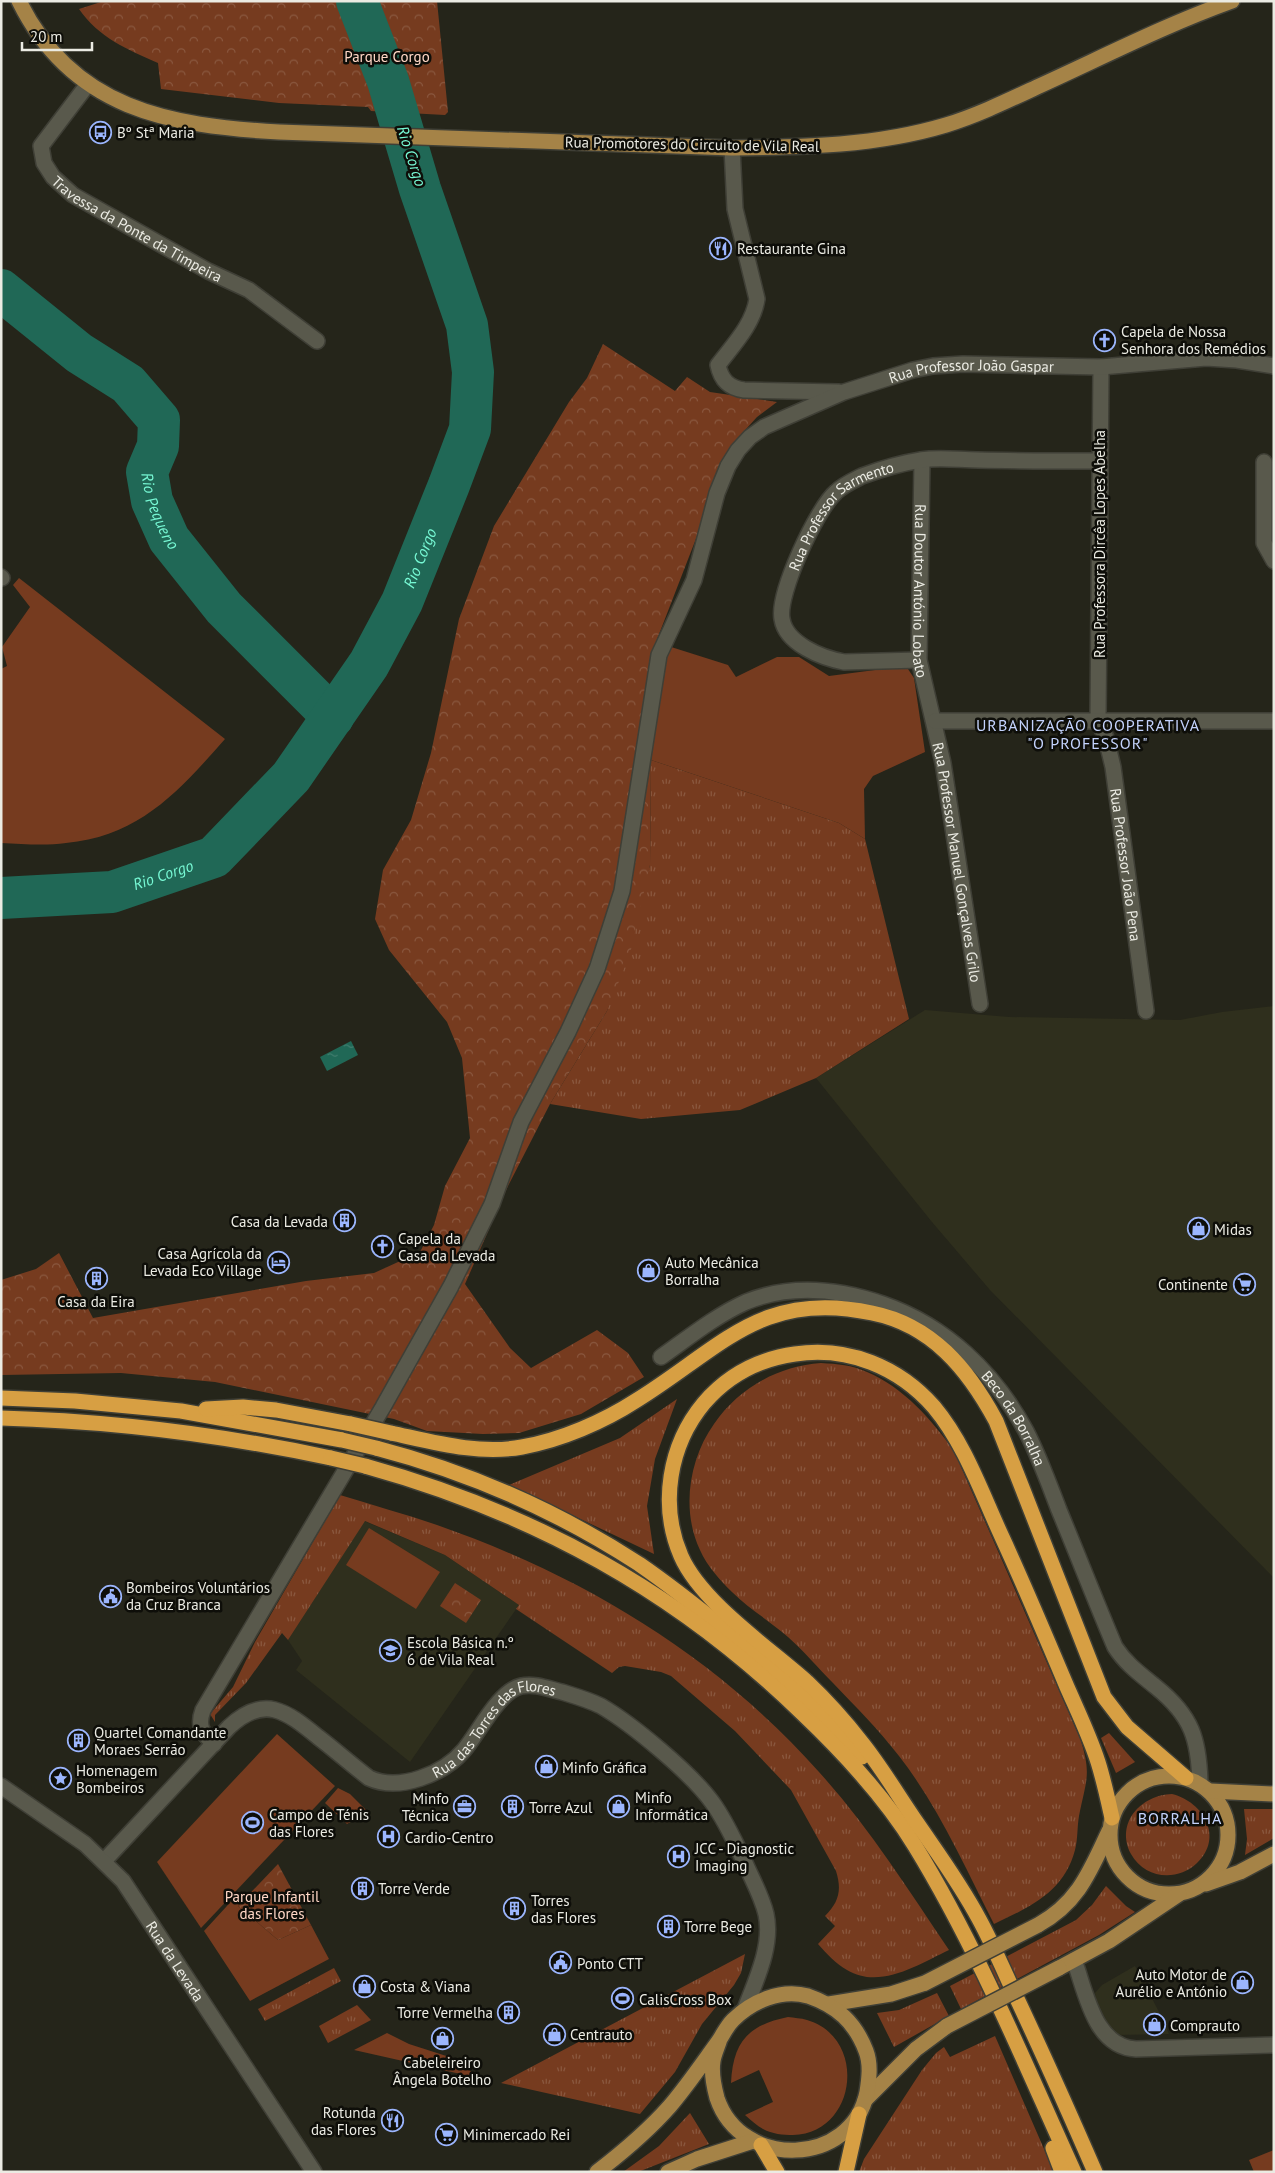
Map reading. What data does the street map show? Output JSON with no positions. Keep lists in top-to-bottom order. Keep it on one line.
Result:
{"streets":{"main road":["Rua Promotores do Circuito de Vila Real"],"street":["Travessa da Ponte da Timpeira","Rua Professor João Gaspar","Rua Professor Sarmento","Rua Professora Dircêa Lopes Abelha","Rua Doutor António Lobato","Rua Professor Manuel Gonçalves Grilo","Rua Professor João Pena","Beco da Borralha","Rua das Torres das Flores","Rua da Levada"]},"crossings":[["Rua Promotores do Circuito de Vila Real","Travessa da Ponte da Timpeira"],["Rua Professor João Gaspar","Rua Professora Dircêa Lopes Abelha"],["Rua Professor Sarmento","Rua Professora Dircêa Lopes Abelha"],["Rua Professor Sarmento","Rua Doutor António Lobato"],["Rua Professora Dircêa Lopes Abelha","Rua Professor João Pena"],["Rua Doutor António Lobato","Rua Professor Manuel Gonçalves Grilo"],["Rua das Torres das Flores","Rua da Levada"]],"districts":["URBANIZAÇÃO COOPERATIVA \"O PROFESSOR\"","BORRALHA"],"water":["Rio Corgo","Rio Pequeno"],"parks":["Parque Corgo","Parque Infantil das Flores"],"places":{"bus stop":["Bº Stª Maria"],"restaurant":["Restaurante Gina","Rotunda das Flores"],"church":["Capela de Nossa Senhora dos Remédios","Capela da Casa da Levada"],"building":["Casa da Levada","Casa da Eira","Quartel Comandante Moraes Serrão","Torre Azul","Torre Verde","Torres das Flores","Torre Bege","Torre Vermelha"],"shop":["Midas","Auto Mecânica Borralha","Minfo Gráfica","Minfo Informática","Auto Motor de Aurélio e António","Costa & Viana","Comprauto","Centrauto","Cabeleireiro Ângela Botelho"],"hotel":["Casa Agrícola da Levada Eco Village"],"supermarket":["Continente","Minimercado Rei"],"public building":["Bombeiros Voluntários da Cruz Branca","Ponto CTT"],"school or university":["Escola Básica n.º 6 de Vila Real"],"place":["Homenagem Bombeiros"],"office":["Minfo Técnica"],"sports":["Campo de Ténis das Flores","CalisCross Box"],"hospital":["Cardio-Centro","JCC - Diagnostic Imaging"]},"scale_bar":"20 m"}
